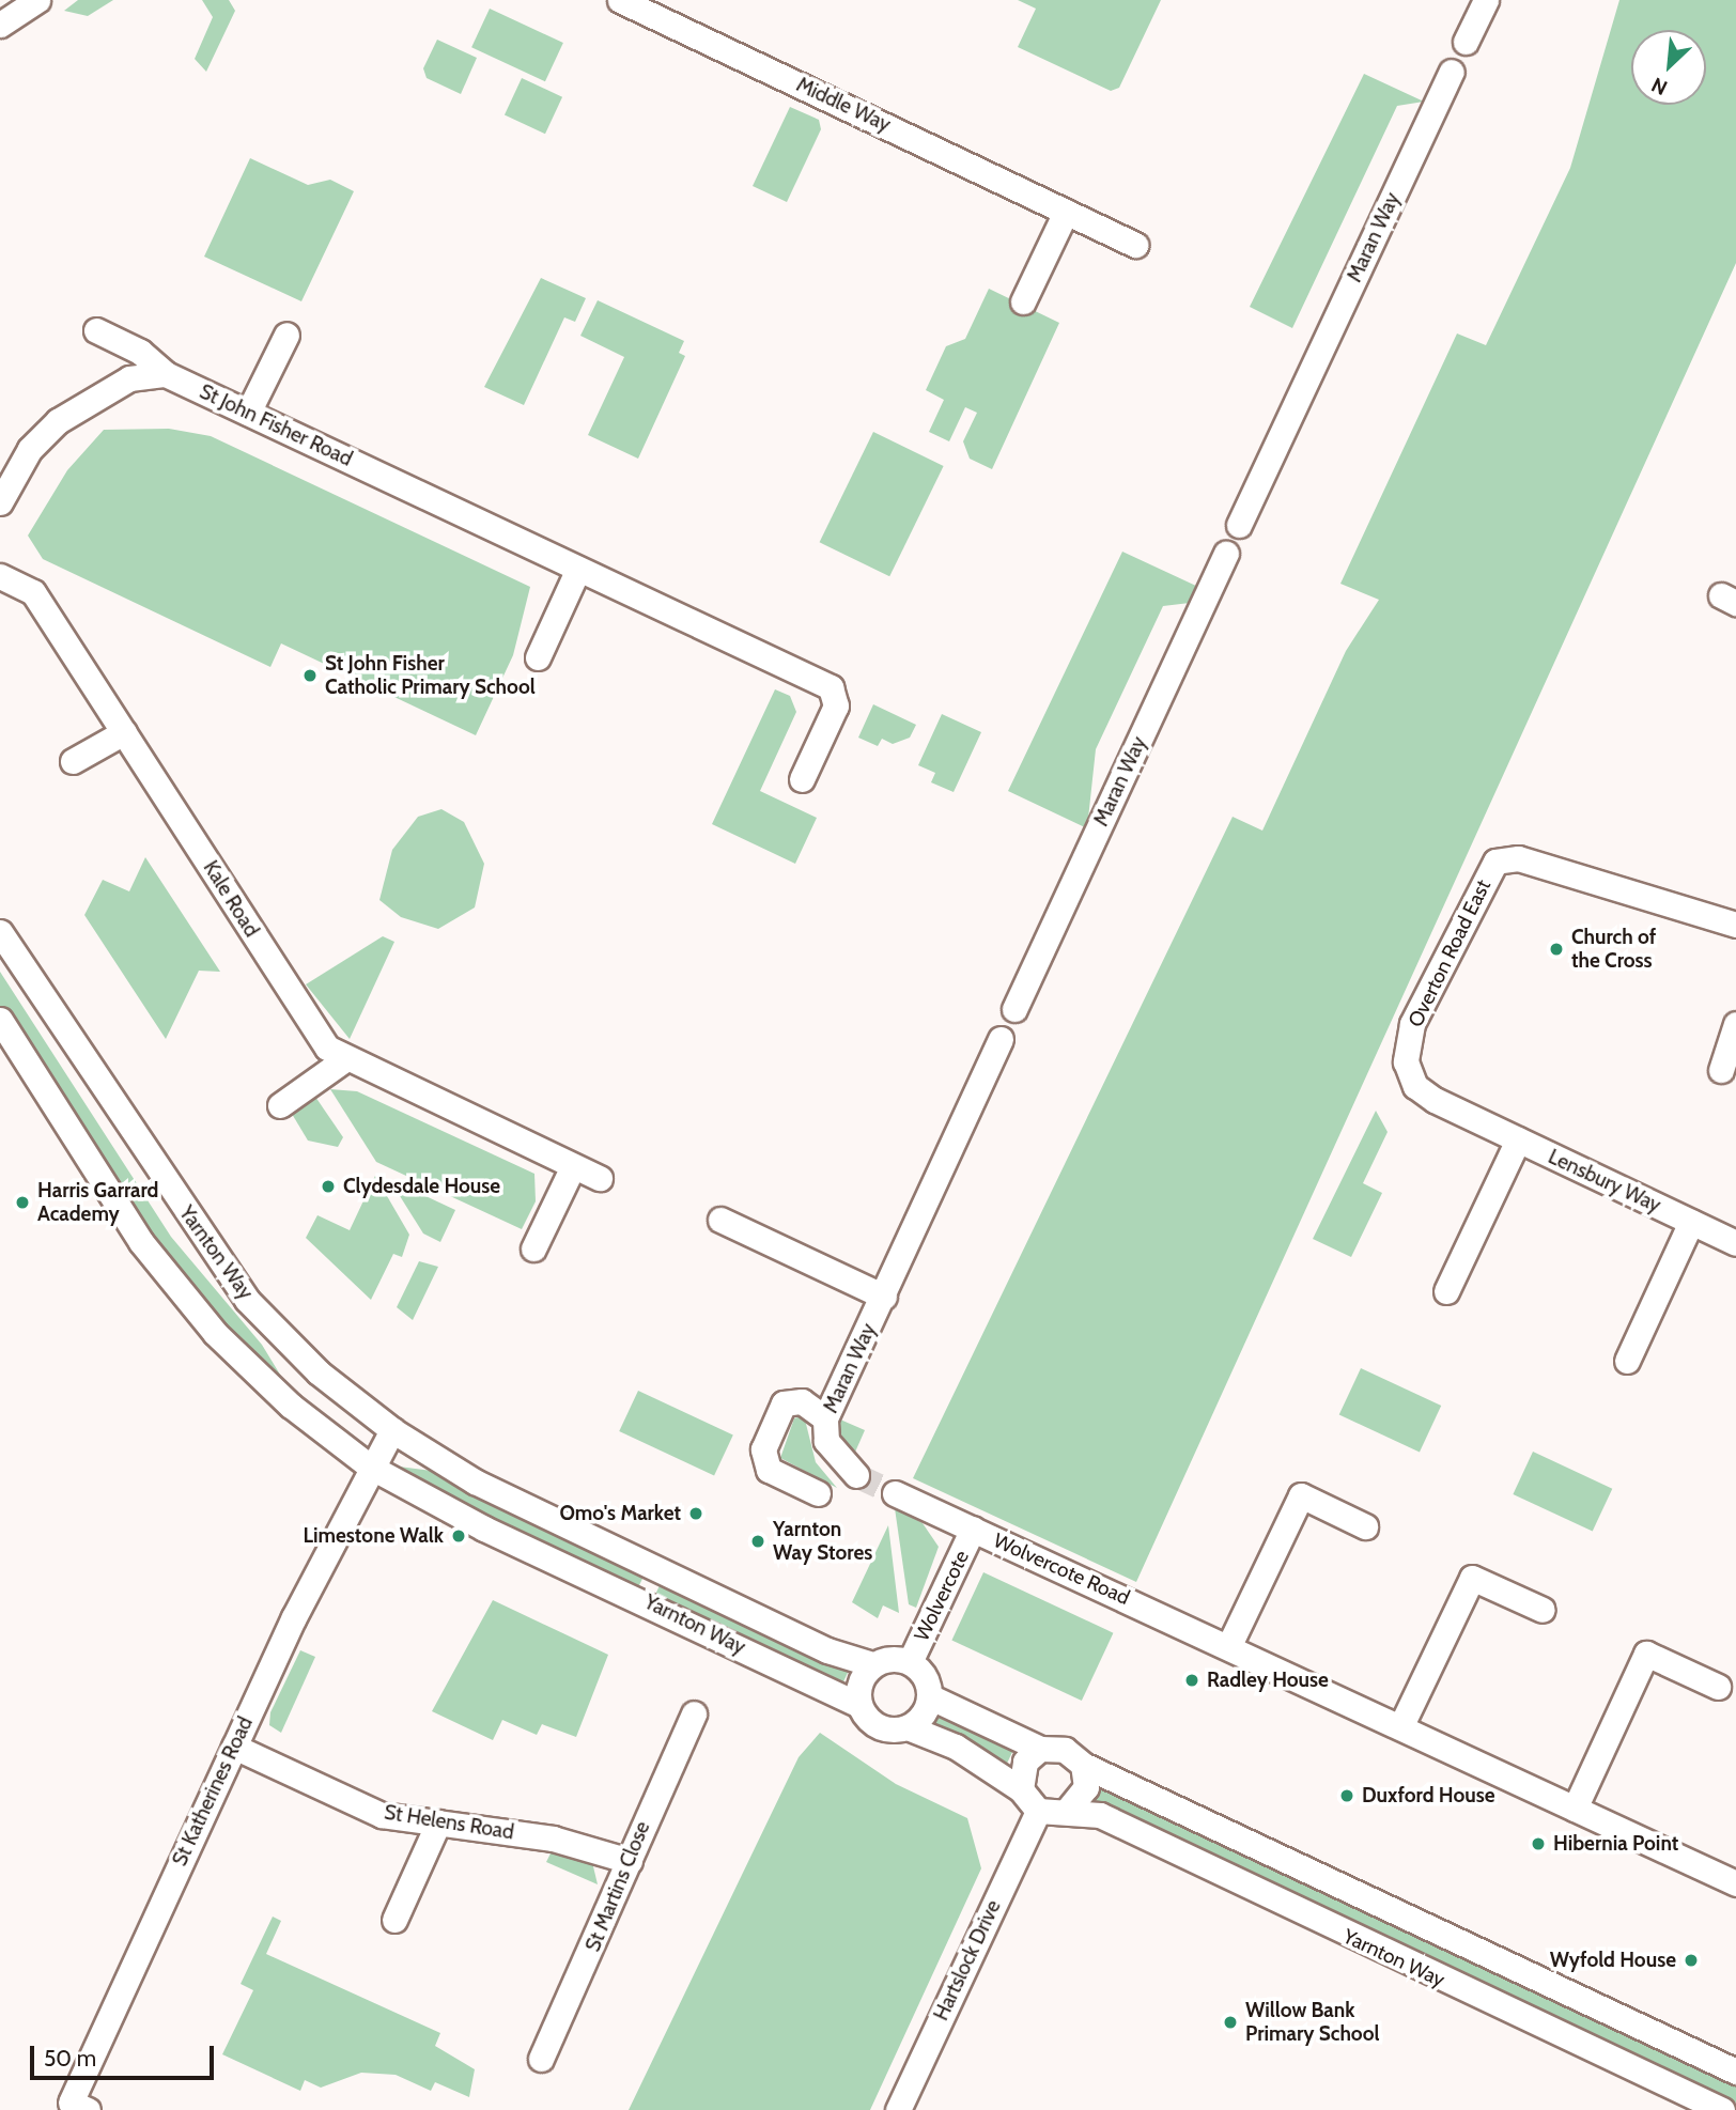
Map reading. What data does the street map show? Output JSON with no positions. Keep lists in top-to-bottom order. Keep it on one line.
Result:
{"streets":{"street":["Middle Way","Maran Way","St John Fisher Road","Kale Road","Overton Road East","Lensbury Way","Yarnton Way","Wolvercote Road","Wolvercote","St Katherines Road","St Helens Road","St Martins Close","Hartslock Drive"]},"crossings":[["Overton Road East","Lensbury Way"],["Yarnton Way","Wolvercote"],["Yarnton Way","St Katherines Road"],["Yarnton Way","Hartslock Drive"],["Wolvercote Road","Wolvercote"],["St Katherines Road","St Helens Road"],["St Helens Road","St Martins Close"]],"places":["St John Fisher Catholic Primary School","Church of the Cross","Clydesdale House","Harris Garrard Academy","Omo's Market","Limestone Walk","Yarnton Way Stores","Radley House","Duxford House","Hibernia Point","Wyfold House","Willow Bank Primary School"],"scale_bar":"50 m","north":"bottom left"}
